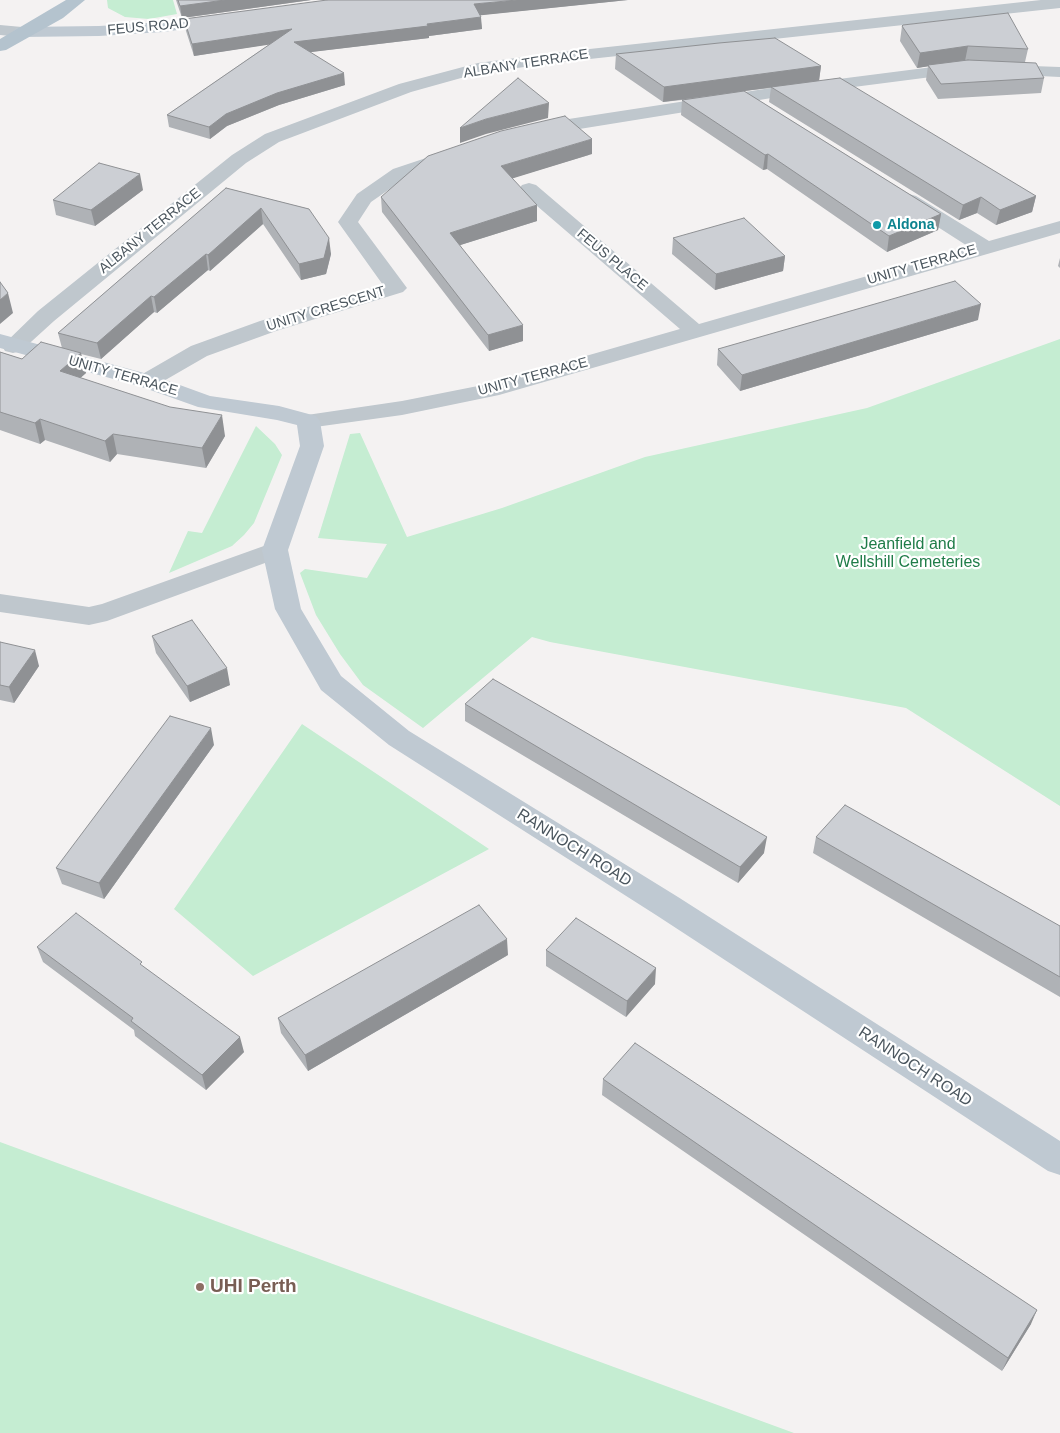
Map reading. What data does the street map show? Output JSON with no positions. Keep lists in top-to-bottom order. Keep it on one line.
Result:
{"streets":{"street":["FEUS ROAD","ALBANY TERRACE","FEUS PLACE","UNITY TERRACE","UNITY CRESCENT","RANNOCH ROAD"]},"crossings":[["ALBANY TERRACE","UNITY TERRACE"],["FEUS PLACE","UNITY TERRACE"],["UNITY TERRACE","UNITY CRESCENT"]],"parks":["Jeanfield and Wellshill Cemeteries"],"places":["Aldona","UHI Perth"]}
